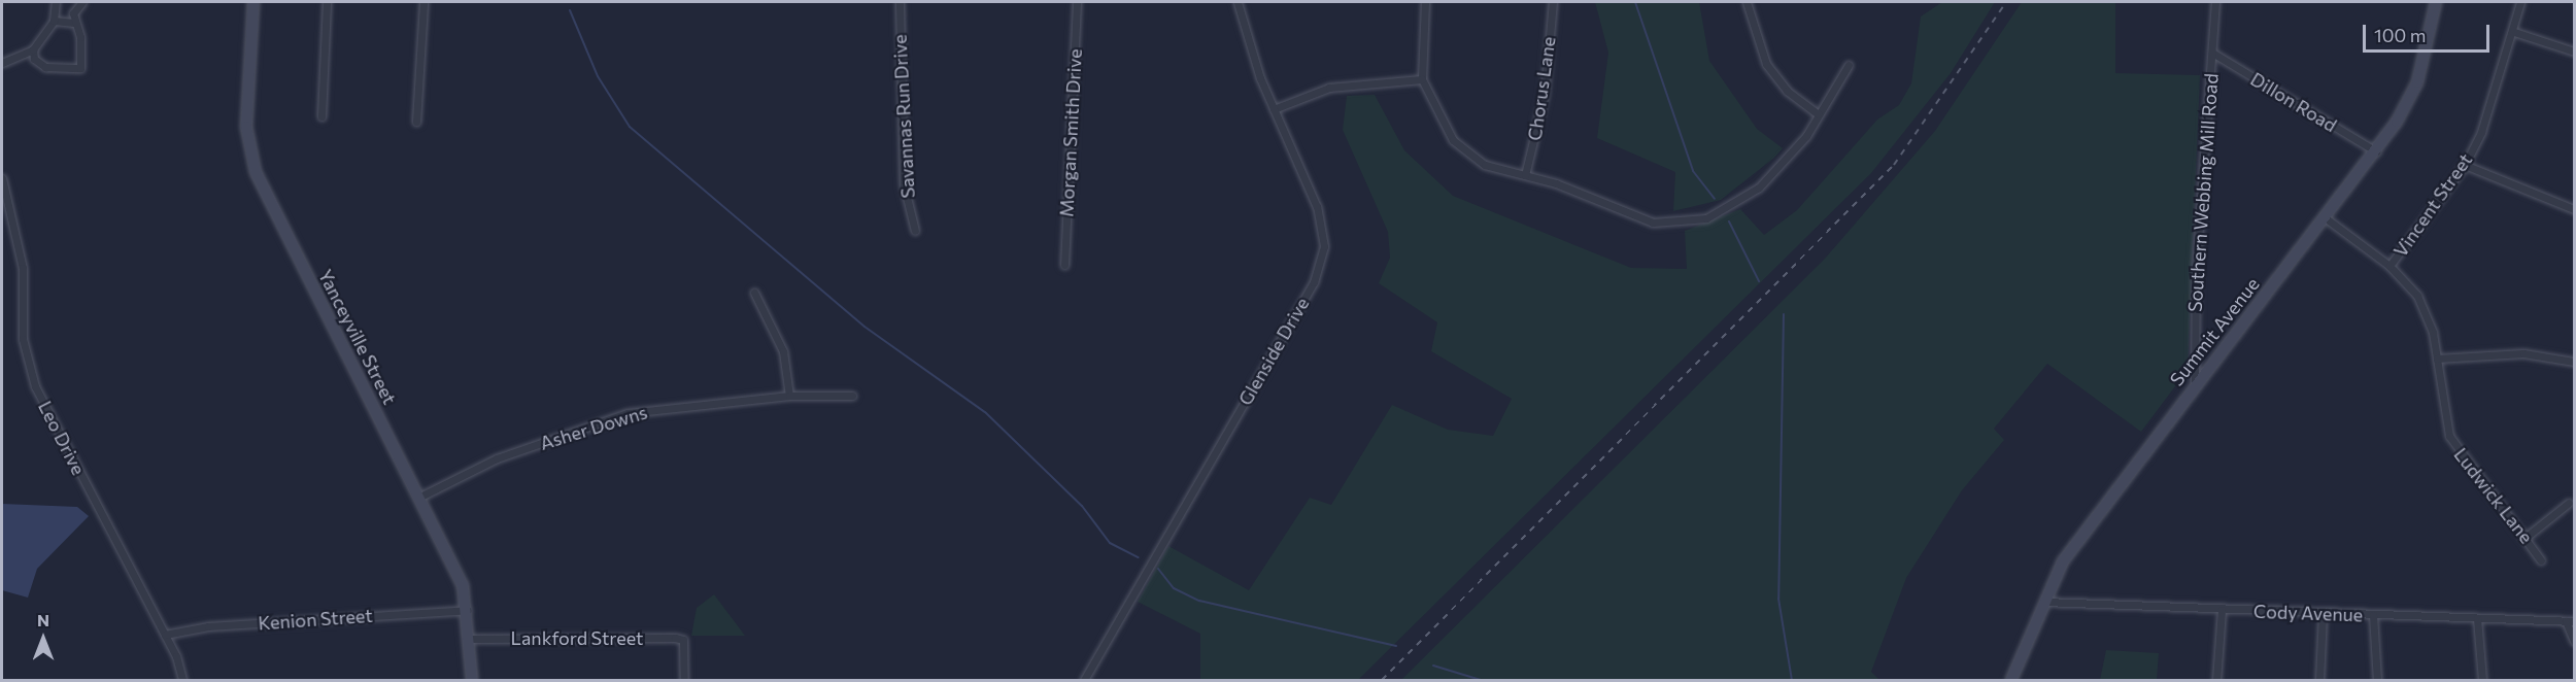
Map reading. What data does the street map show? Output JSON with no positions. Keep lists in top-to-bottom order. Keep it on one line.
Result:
{"streets":{"main road":["Summit Avenue","Yanceyville Street"],"street":["Chorus Lane","Dillon Road","Savannas Run Drive","Morgan Smith Drive","Southern Webbing Mill Road","Vincent Street","Glenside Drive","Asher Downs","Leo Drive","Ludwick Lane","Cody Avenue","Kenion Street","Lankford Street"]},"crossings":[["Dillon Road","Southern Webbing Mill Road"],["Dillon Road","Summit Avenue"],["Southern Webbing Mill Road","Summit Avenue"],["Vincent Street","Ludwick Lane"],["Summit Avenue","Ludwick Lane"],["Summit Avenue","Cody Avenue"],["Yanceyville Street","Asher Downs"],["Yanceyville Street","Kenion Street"],["Yanceyville Street","Lankford Street"],["Leo Drive","Kenion Street"]],"scale_bar":"100 m","north":"top"}
